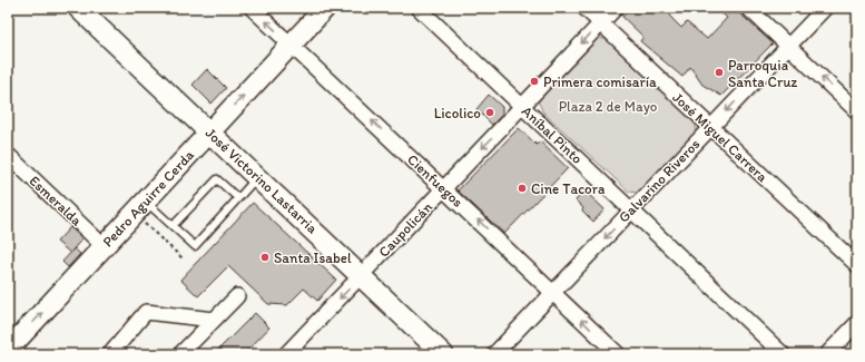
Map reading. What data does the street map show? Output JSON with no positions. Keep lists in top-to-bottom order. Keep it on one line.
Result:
{"streets":{"main road":["José Victorino Lastarria","Pedro Aguirre Cerda"],"street":["Aníbal Pinto","José Miguel Carrera","Cienfuegos","Galvarino Riveros","Esmeralda","Caupolicán"]},"crossings":[["Aníbal Pinto","Galvarino Riveros"],["Aníbal Pinto","Caupolicán"],["José Miguel Carrera","Galvarino Riveros"],["José Miguel Carrera","Caupolicán"],["José Victorino Lastarria","Pedro Aguirre Cerda"],["José Victorino Lastarria","Caupolicán"],["Cienfuegos","Galvarino Riveros"],["Cienfuegos","Pedro Aguirre Cerda"],["Cienfuegos","Caupolicán"],["Pedro Aguirre Cerda","Esmeralda"]],"one_way":["Cienfuegos","Galvarino Riveros","Pedro Aguirre Cerda","Caupolicán"],"parks":["Plaza 2 de Mayo"],"places":["Parroquia Santa Cruz","Primera comisaría","Licolico","Cine Tacora","Santa Isabel"]}
